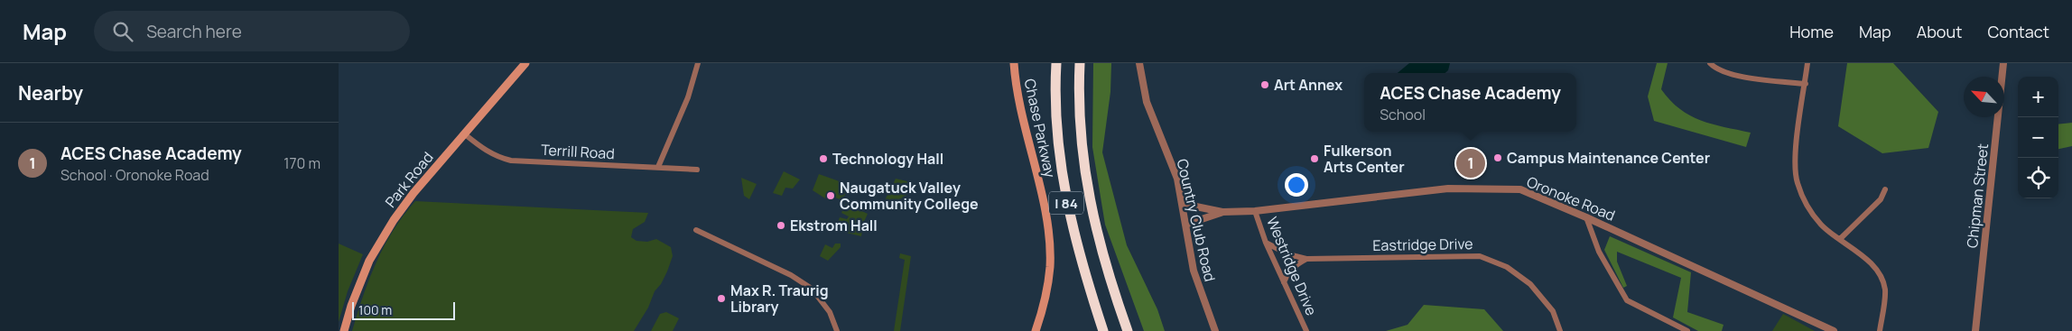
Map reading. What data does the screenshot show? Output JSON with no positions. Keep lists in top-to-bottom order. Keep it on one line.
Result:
{"streets":{"highway":["I 84"],"main road":["Chase Parkway","Park Road"],"street":["Terrill Road","Chipman Street","Oronoke Road","Country Club Road","Eastridge Drive","Westridge Drive"]},"crossings":[["Terrill Road","Park Road"],["Oronoke Road","Country Club Road"],["Oronoke Road","Westridge Drive"],["Eastridge Drive","Westridge Drive"]],"places":["Art Annex","Campus Maintenance Center","Technology Hall","Fulkerson Arts Center","Naugatuck Valley Community College","Ekstrom Hall","Max R. Traurig Library"],"scale_bar":"100 m","north":"top left","page":{"header":"Map","search":"Search here","nav":["Home","Map","About","Contact"],"heading":"Nearby","popup":["ACES Chase Academy","School"],"map_buttons":["+","−"],"list":[{"mark":"1","name":"ACES Chase Academy","note":"School · Oronoke Road","value":"170 m"}],"pins":"1","scale":"100 m"}}
